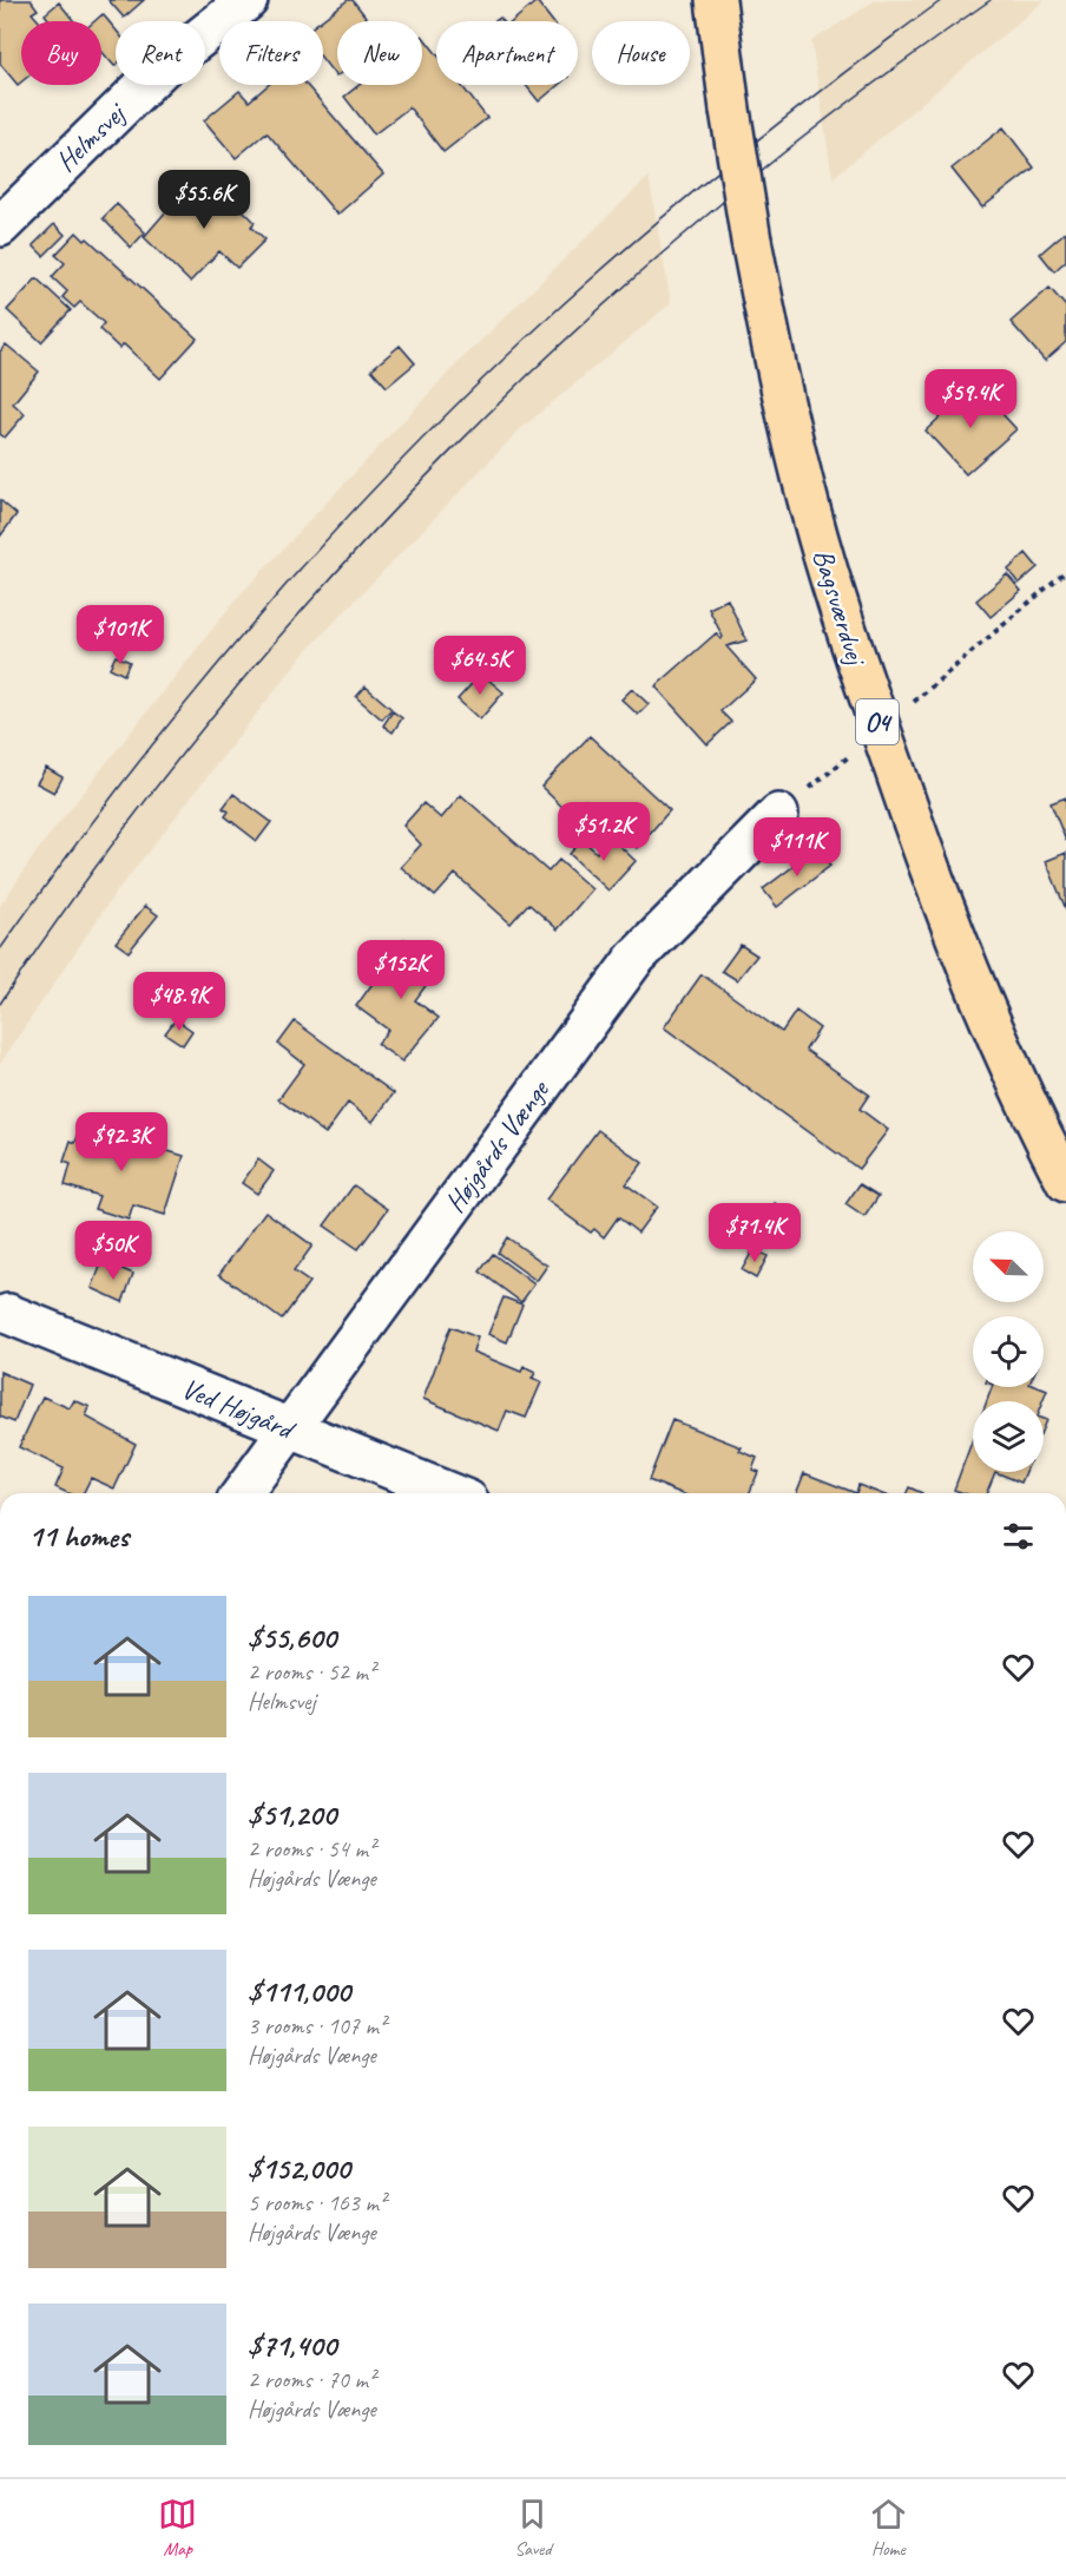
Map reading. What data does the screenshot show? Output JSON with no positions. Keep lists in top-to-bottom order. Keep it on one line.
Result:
{"streets":{"main road":["Bagsværdvej","O4"],"street":["Helmsvej","Højgårds Vænge","Ved Højgård"]},"crossings":[["Højgårds Vænge","Ved Højgård"]],"north":"top left","page":{"chip":["Buy","Rent","Filters","New","Apartment","House"],"price":["$55.6K","$59.4K","$101K","$64.5K","$51.2K","$111K","$152K","$48.9K","$92.3K","$71.4K","$50K"],"heading":"11 homes","list":[{"name":"$55,600","note":"2 rooms · 52 m² · Helmsvej"},{"name":"$51,200","note":"2 rooms · 54 m² · Højgårds Vænge"},{"name":"$111,000","note":"3 rooms · 107 m² · Højgårds Vænge"},{"name":"$152,000","note":"5 rooms · 163 m² · Højgårds Vænge"},{"name":"$71,400","note":"2 rooms · 70 m² · Højgårds Vænge"}],"tabs":["Map","Saved","Home"]}}
